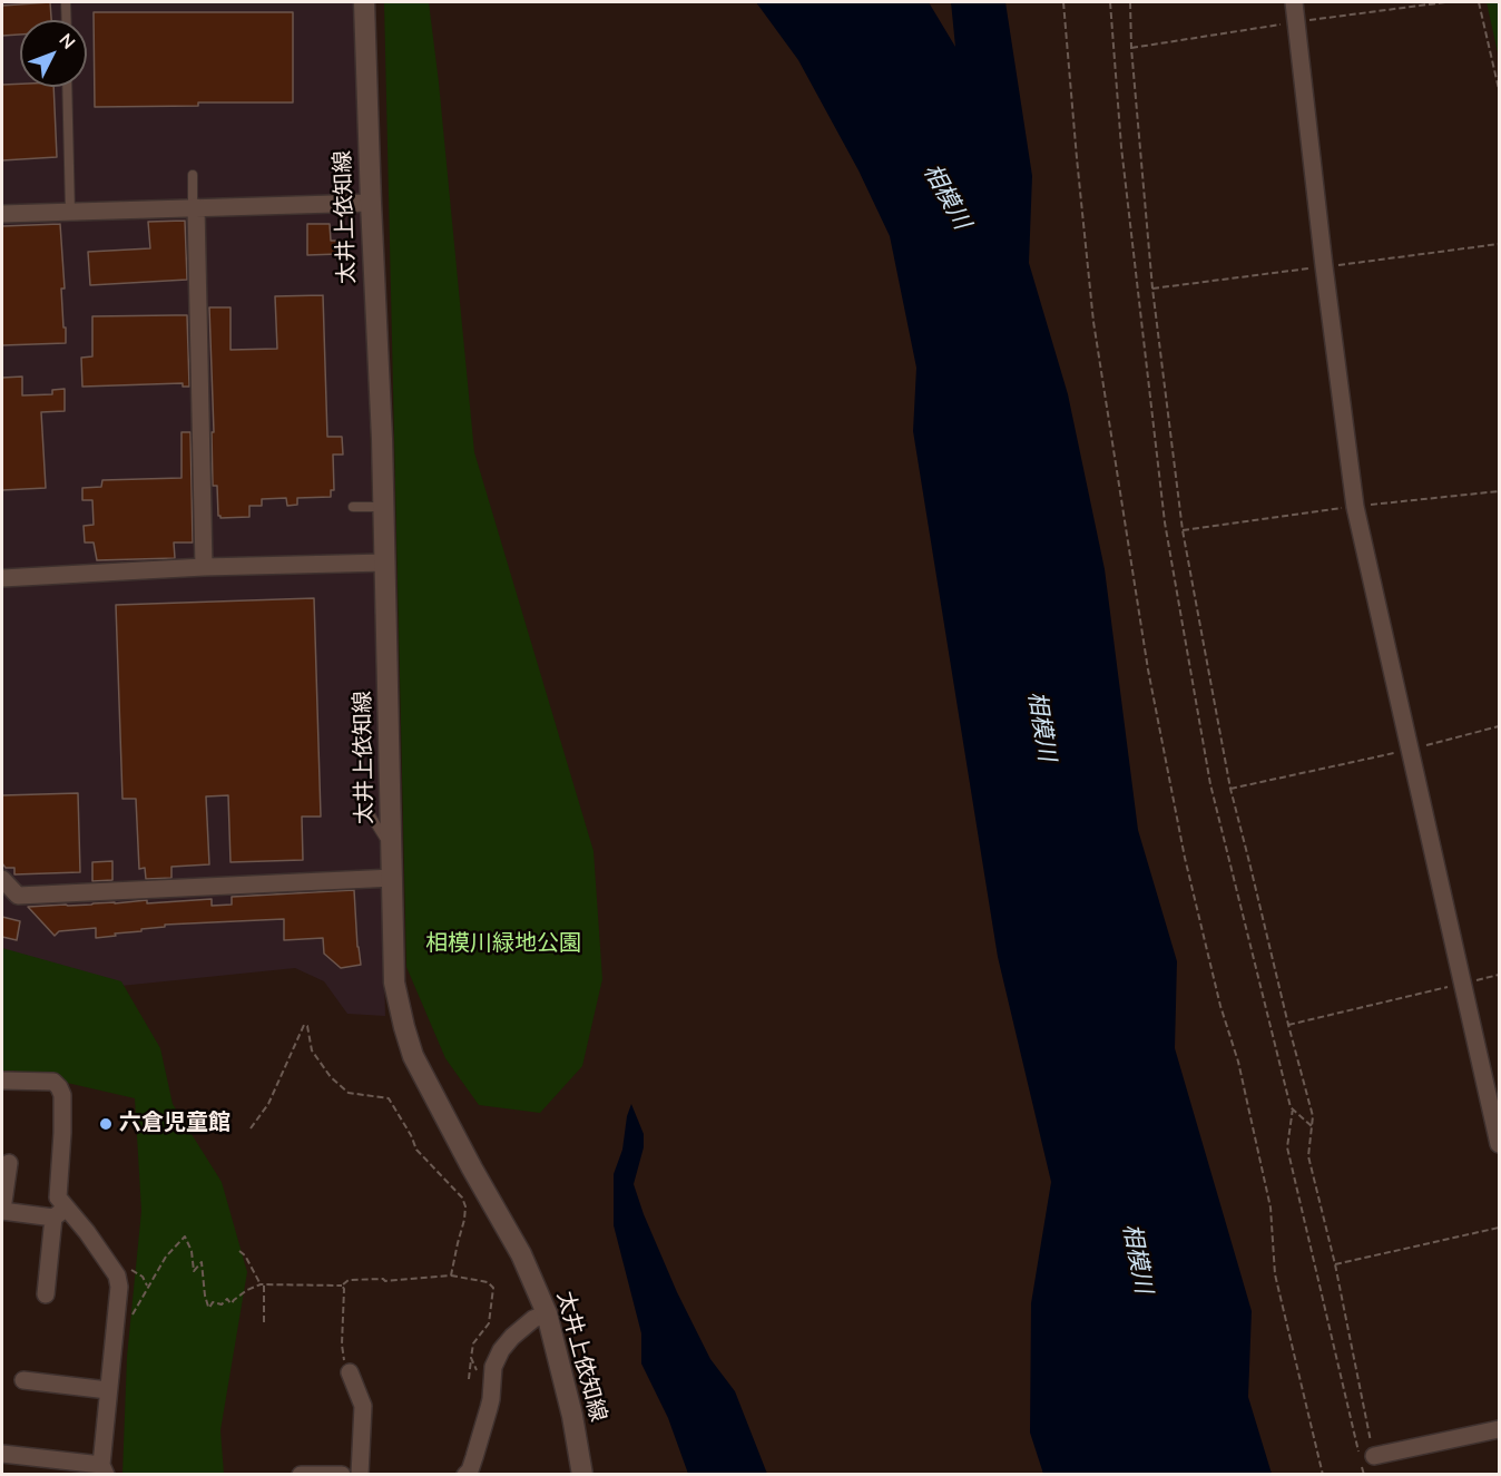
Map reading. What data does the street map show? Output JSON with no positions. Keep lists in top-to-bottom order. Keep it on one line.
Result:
{"streets":{"main road":["太井上依知線"]},"water":["相模川"],"parks":["相模川緑地公園"],"places":["六倉児童館"],"north":"top right"}
